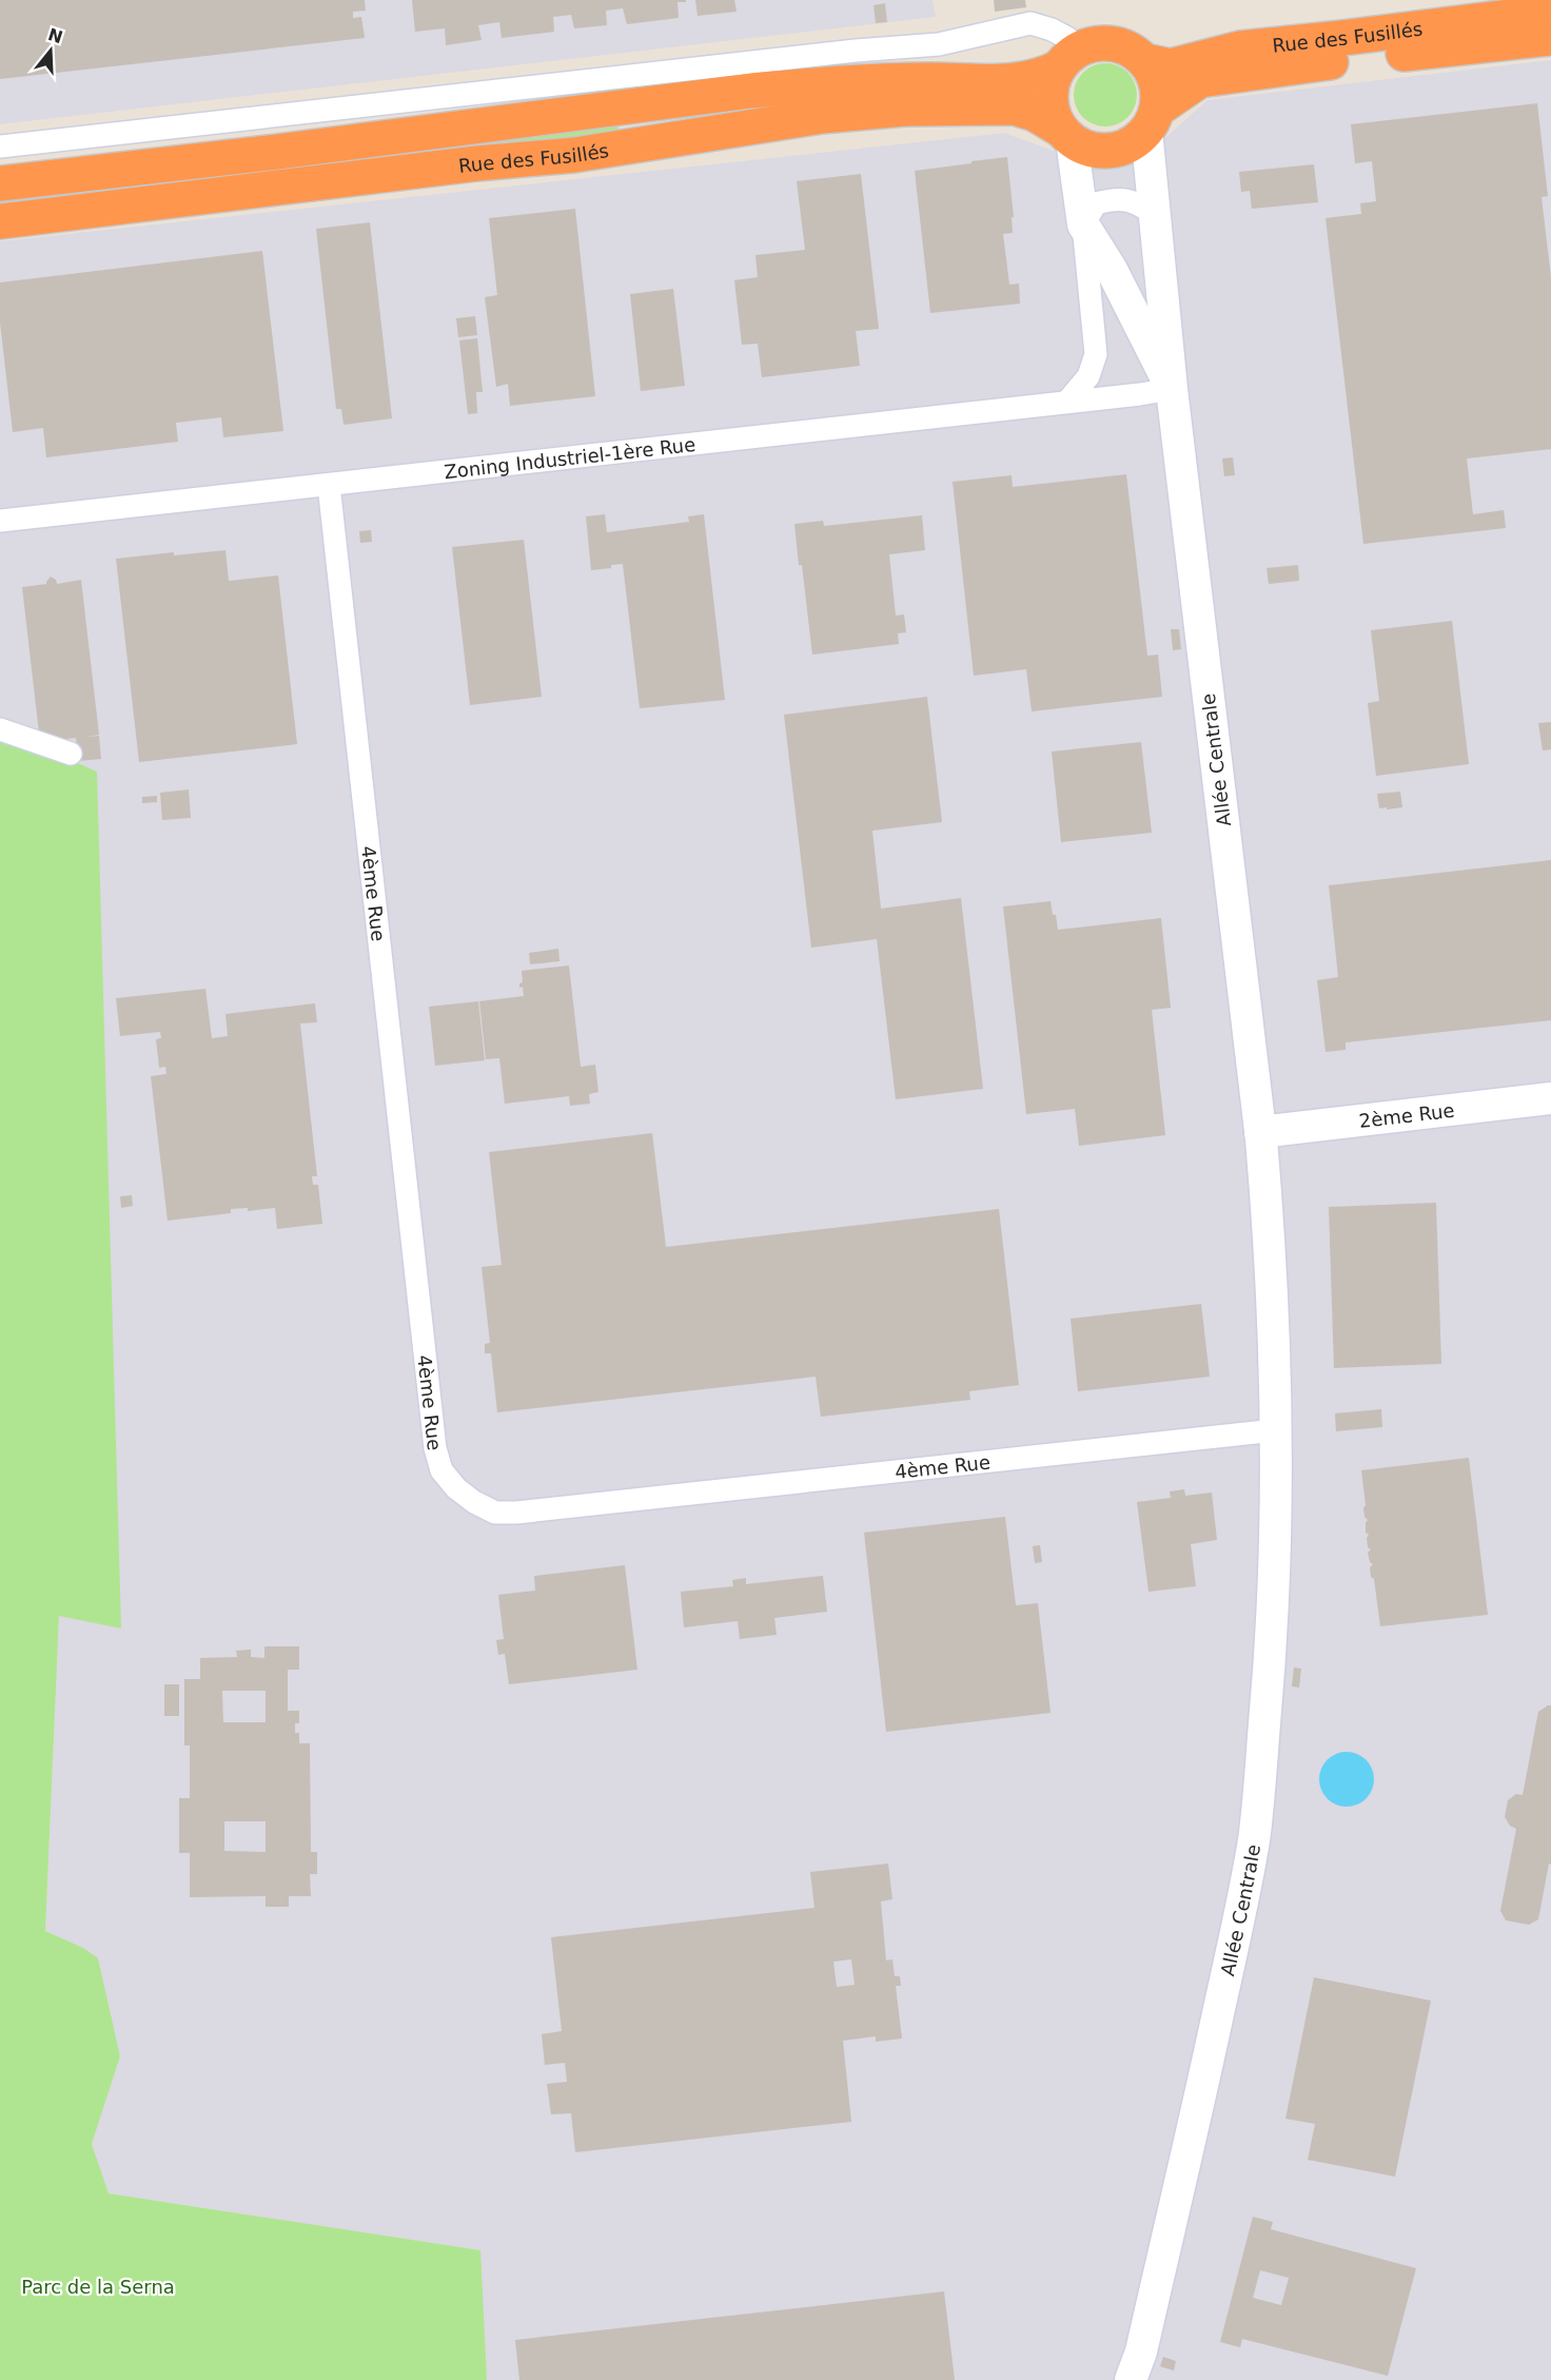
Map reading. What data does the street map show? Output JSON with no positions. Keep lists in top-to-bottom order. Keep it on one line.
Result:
{"streets":{"highway":["Rue des Fusillés"],"street":["Zoning Industriel-1ère Rue","Allée Centrale","4ème Rue","2ème Rue"]},"crossings":[["Rue des Fusillés","Allée Centrale"],["Zoning Industriel-1ère Rue","Allée Centrale"],["Zoning Industriel-1ère Rue","4ème Rue"],["Allée Centrale","4ème Rue"],["Allée Centrale","2ème Rue"]],"parks":["Parc de la Serna"],"north":"top"}
